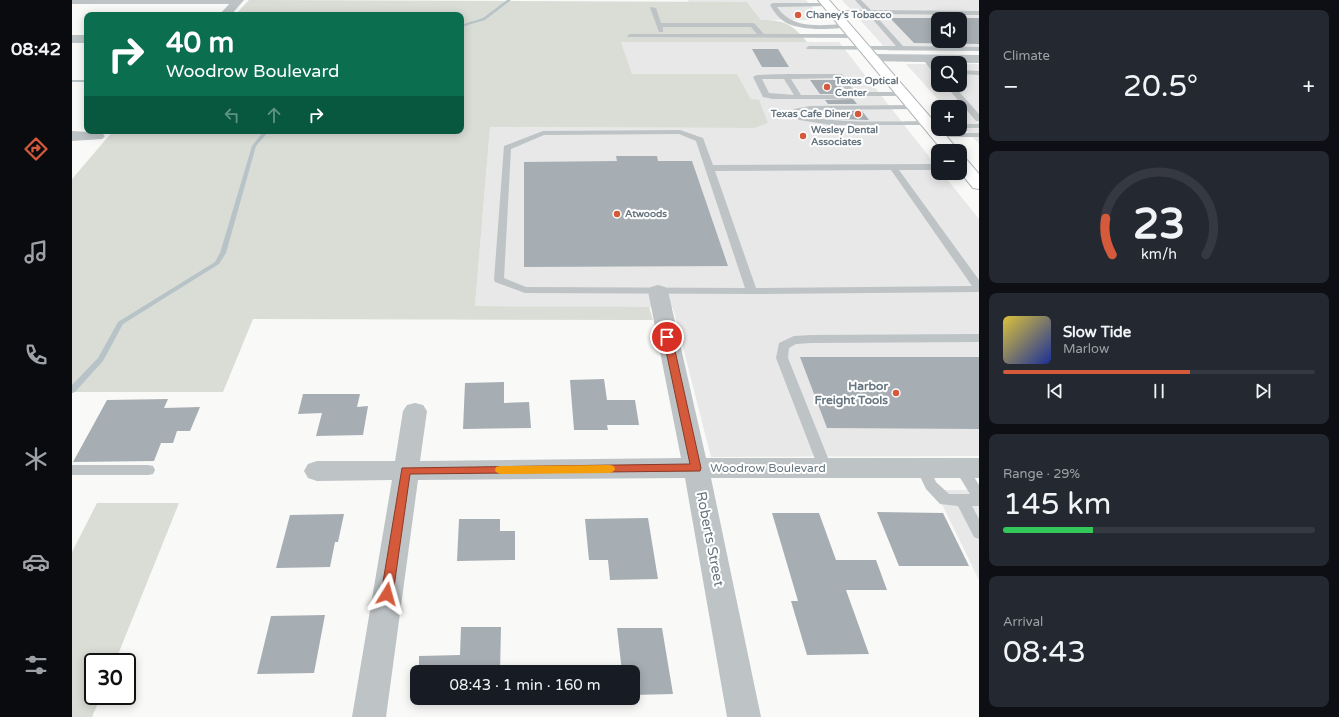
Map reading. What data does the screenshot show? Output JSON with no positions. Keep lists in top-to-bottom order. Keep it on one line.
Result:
{"streets":{"street":["Woodrow Boulevard","Roberts Street"]},"crossings":[["Woodrow Boulevard","Roberts Street"]],"places":["Chaney's Tobacco","Texas Optical Center","Texas Cafe Diner","Wesley Dental Associates","Atwoods","Harbor Freight Tools"],"page":{"tabs":"08:42","tile":["Climate",["Range · 29%","145 km"],["Arrival","08:43"]],"map_buttons":["+","−"],"turn":["40 m","Woodrow Boulevard"],"heat":["−","20.5°","+"],"song":["Slow Tide","Marlow"],"limit":"30","trip":"08:43 · 1 min · 160 m","gauge":["23","km/h"]}}
